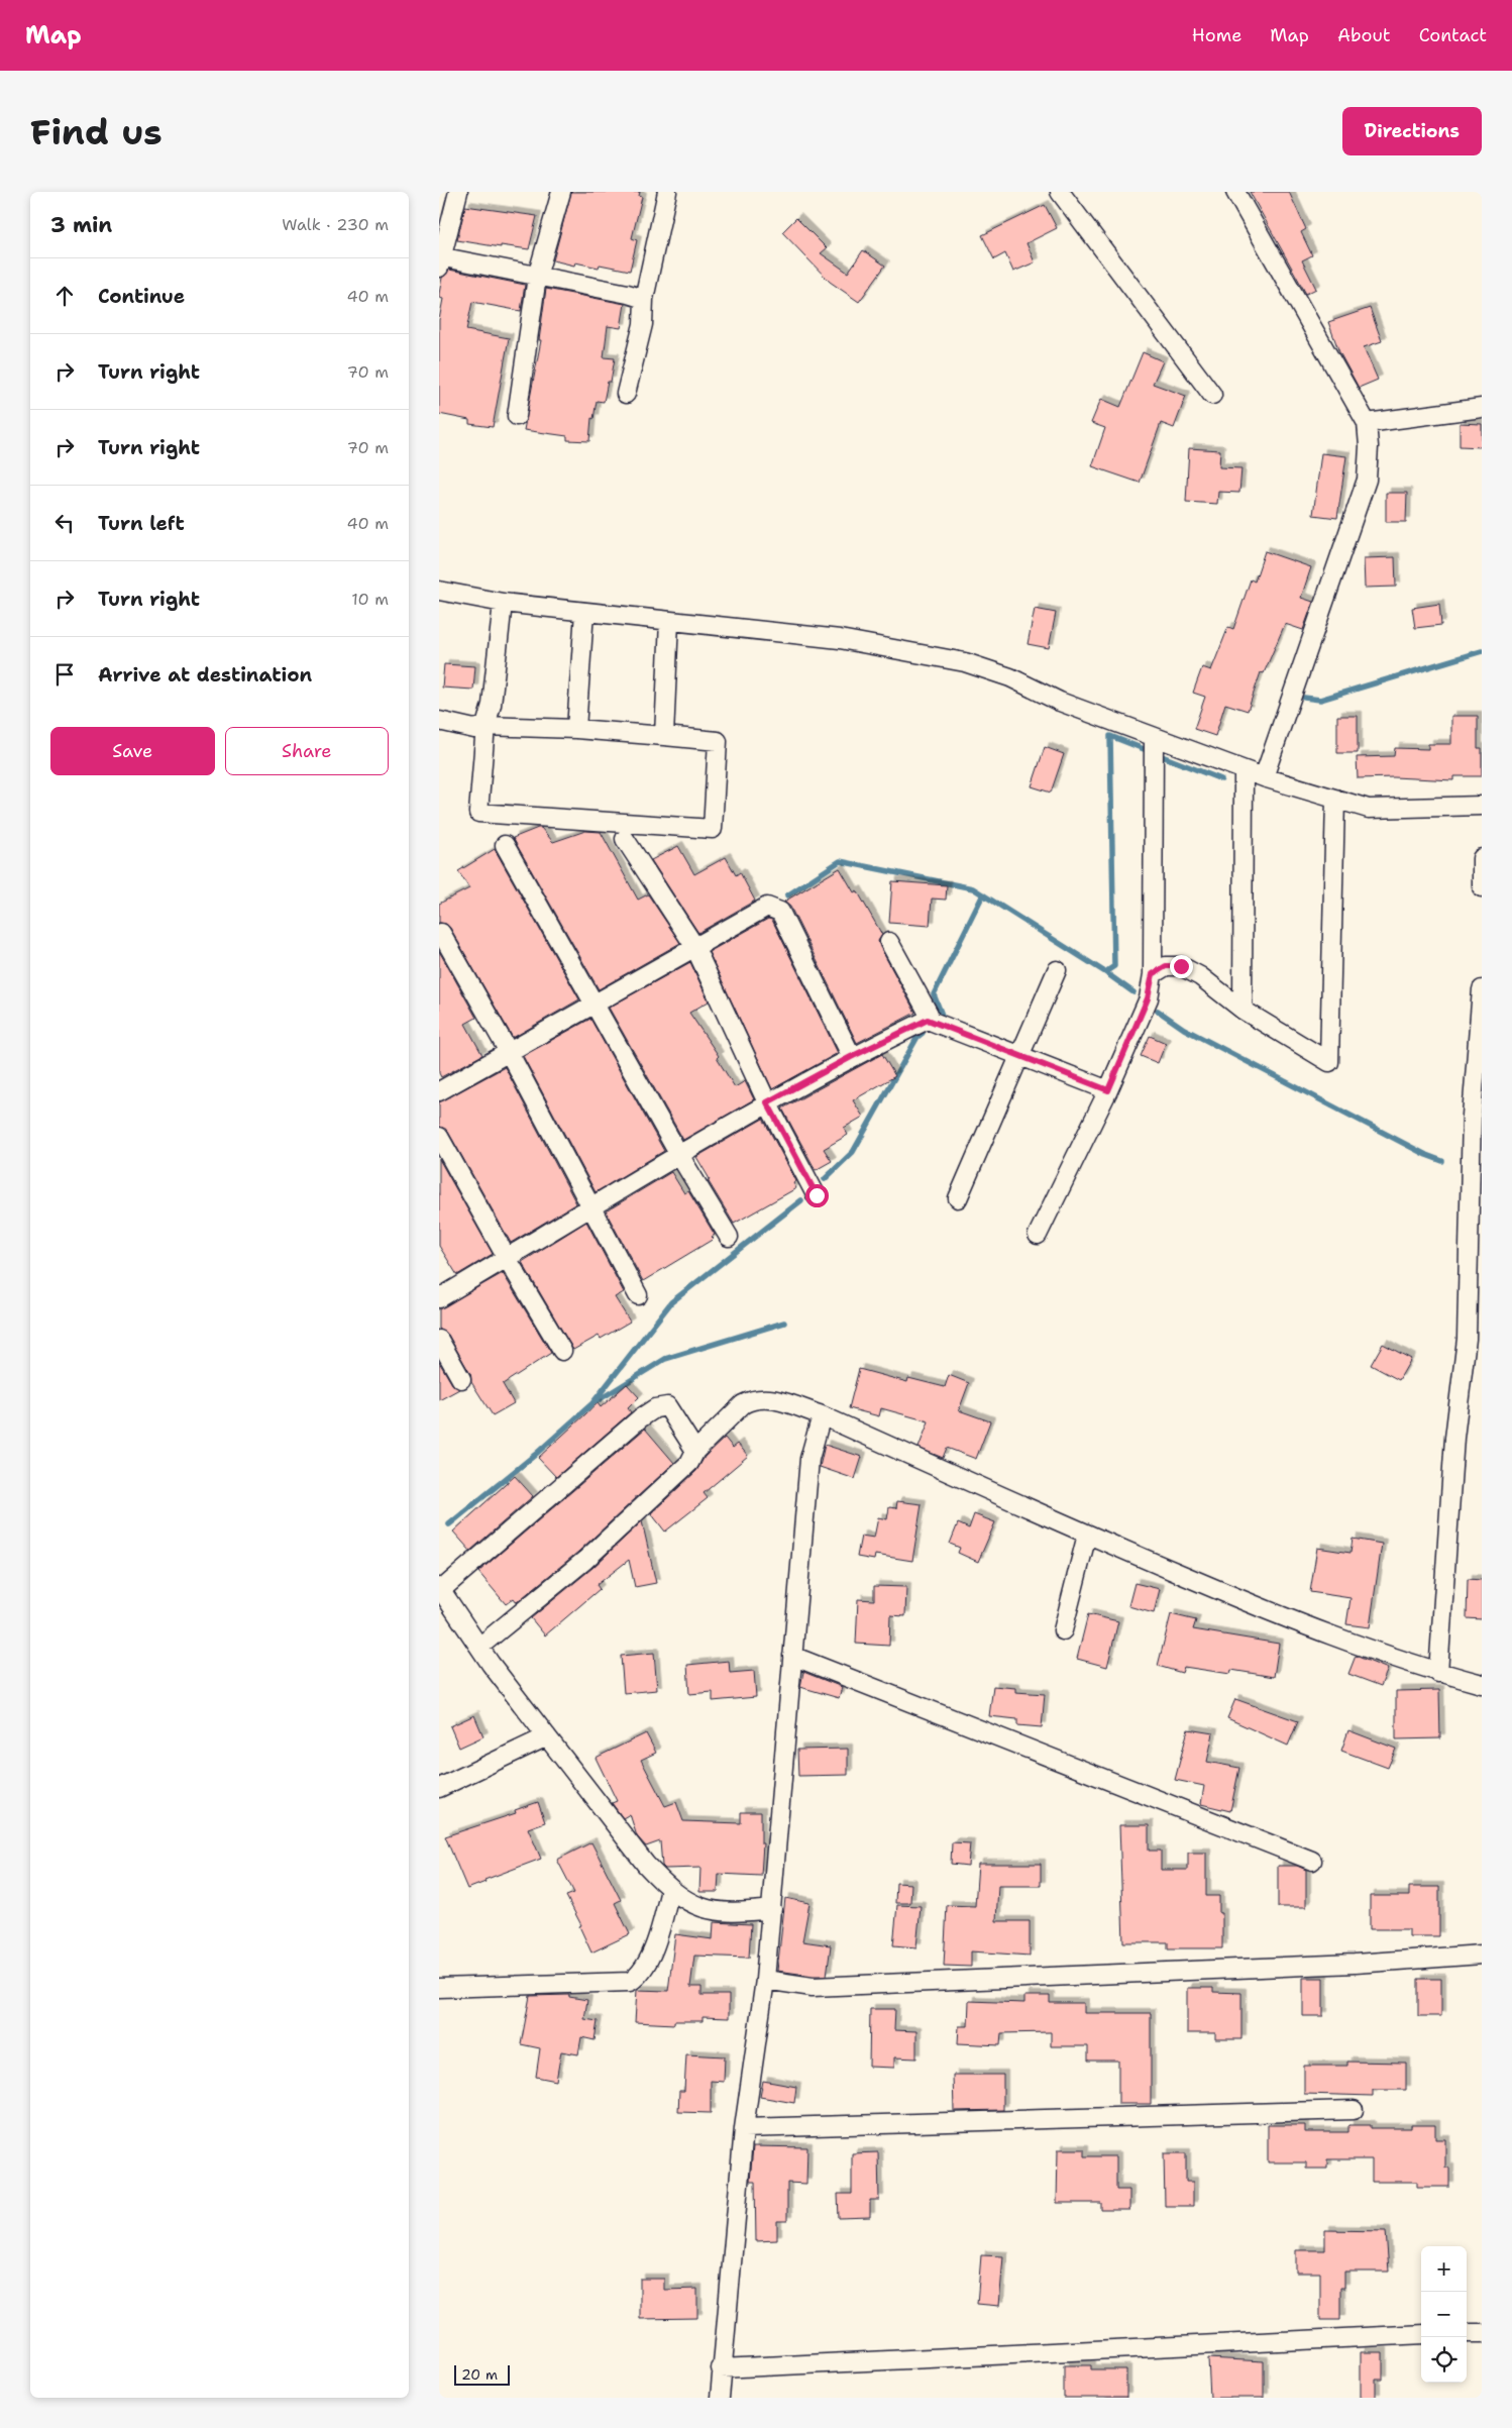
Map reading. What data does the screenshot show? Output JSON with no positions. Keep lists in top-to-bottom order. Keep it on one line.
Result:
{"scale_bar":"20 m","page":{"header":"Map","nav":["Home","Map","About","Contact"],"buttons":["Directions",["Save","Share"]],"title":"Find us","heading":["3 min","Walk · 230 m"],"list":[["Continue","40 m"],["Turn right","70 m"],["Turn right","70 m"],["Turn left","40 m"],["Turn right","10 m"],"Arrive at destination"],"map_buttons":["+","−"],"scale":"20 m"}}
